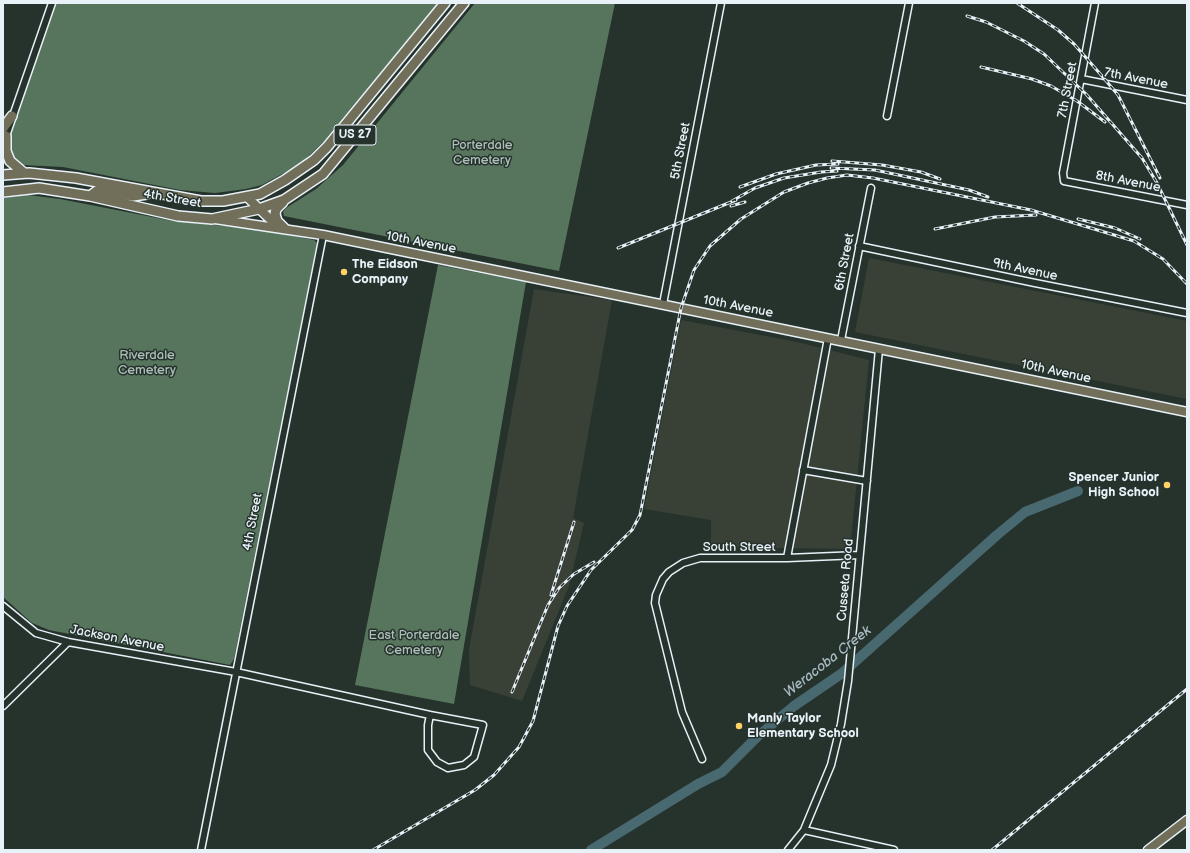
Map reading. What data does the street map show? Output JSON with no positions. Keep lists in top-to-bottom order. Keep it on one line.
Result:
{"streets":{"highway":["US 27","4th Street"],"main road":["10th Avenue"],"street":["7th Avenue","7th Street","5th Street","8th Avenue","6th Street","9th Avenue","South Street","Cusseta Road","Jackson Avenue"]},"crossings":[["7th Avenue","7th Street"],["7th Street","8th Avenue"],["5th Street","10th Avenue"],["4th Street","10th Avenue"],["4th Street","Jackson Avenue"],["10th Avenue","6th Street"],["10th Avenue","South Street"],["10th Avenue","Cusseta Road"],["6th Street","9th Avenue"]],"water":["Weracoba Creek"],"parks":["Porterdale Cemetery","Riverdale Cemetery","East Porterdale Cemetery"],"places":["The Eidson Company","Spencer Junior High School","Manly Taylor Elementary School"]}
